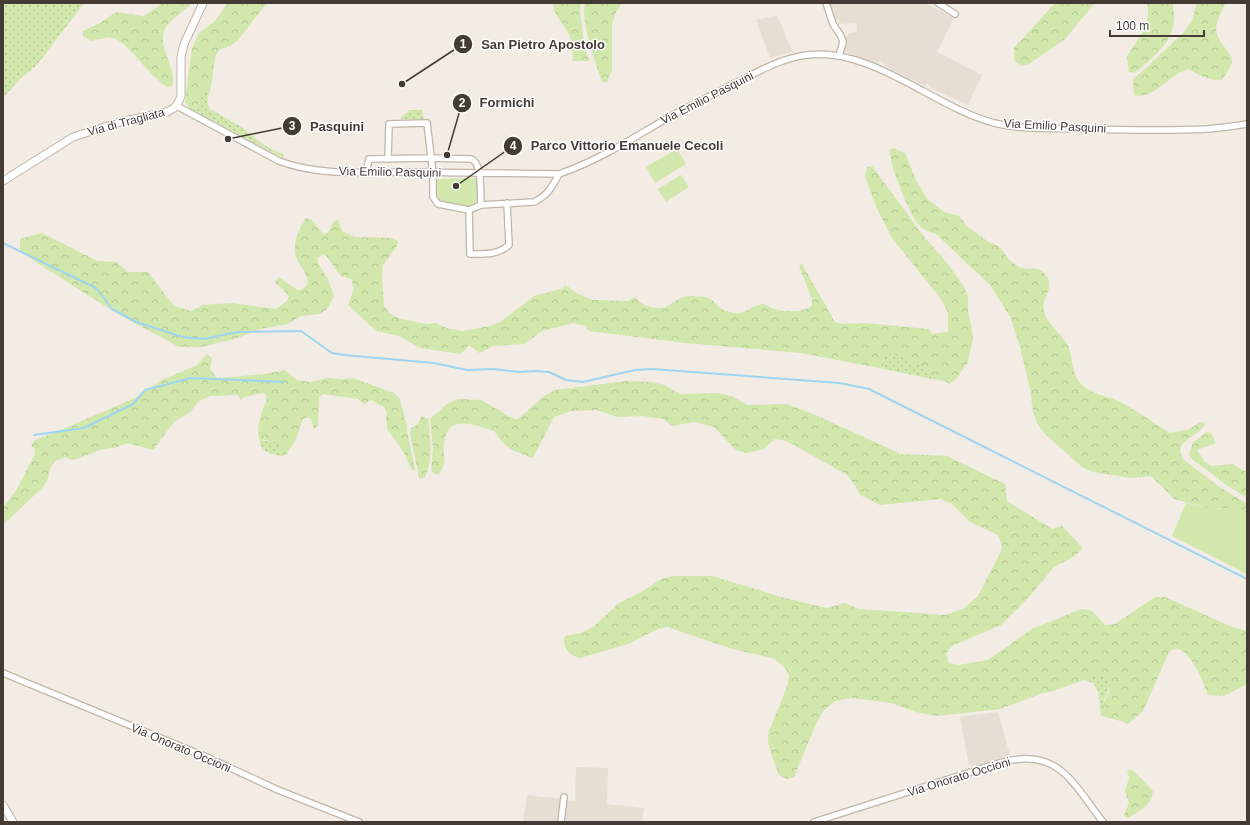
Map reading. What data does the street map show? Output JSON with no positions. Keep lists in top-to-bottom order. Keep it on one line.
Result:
{"streets":{"street":["Via Emilio Pasquini","Via di Tragliata","Via Onorato Occioni"]},"crossings":[["Via Emilio Pasquini","Via di Tragliata"]],"places":["San Pietro Apostolo","Pasquini","Formichi","Parco Vittorio Emanuele Cecoli"],"scale_bar":"100 m"}
